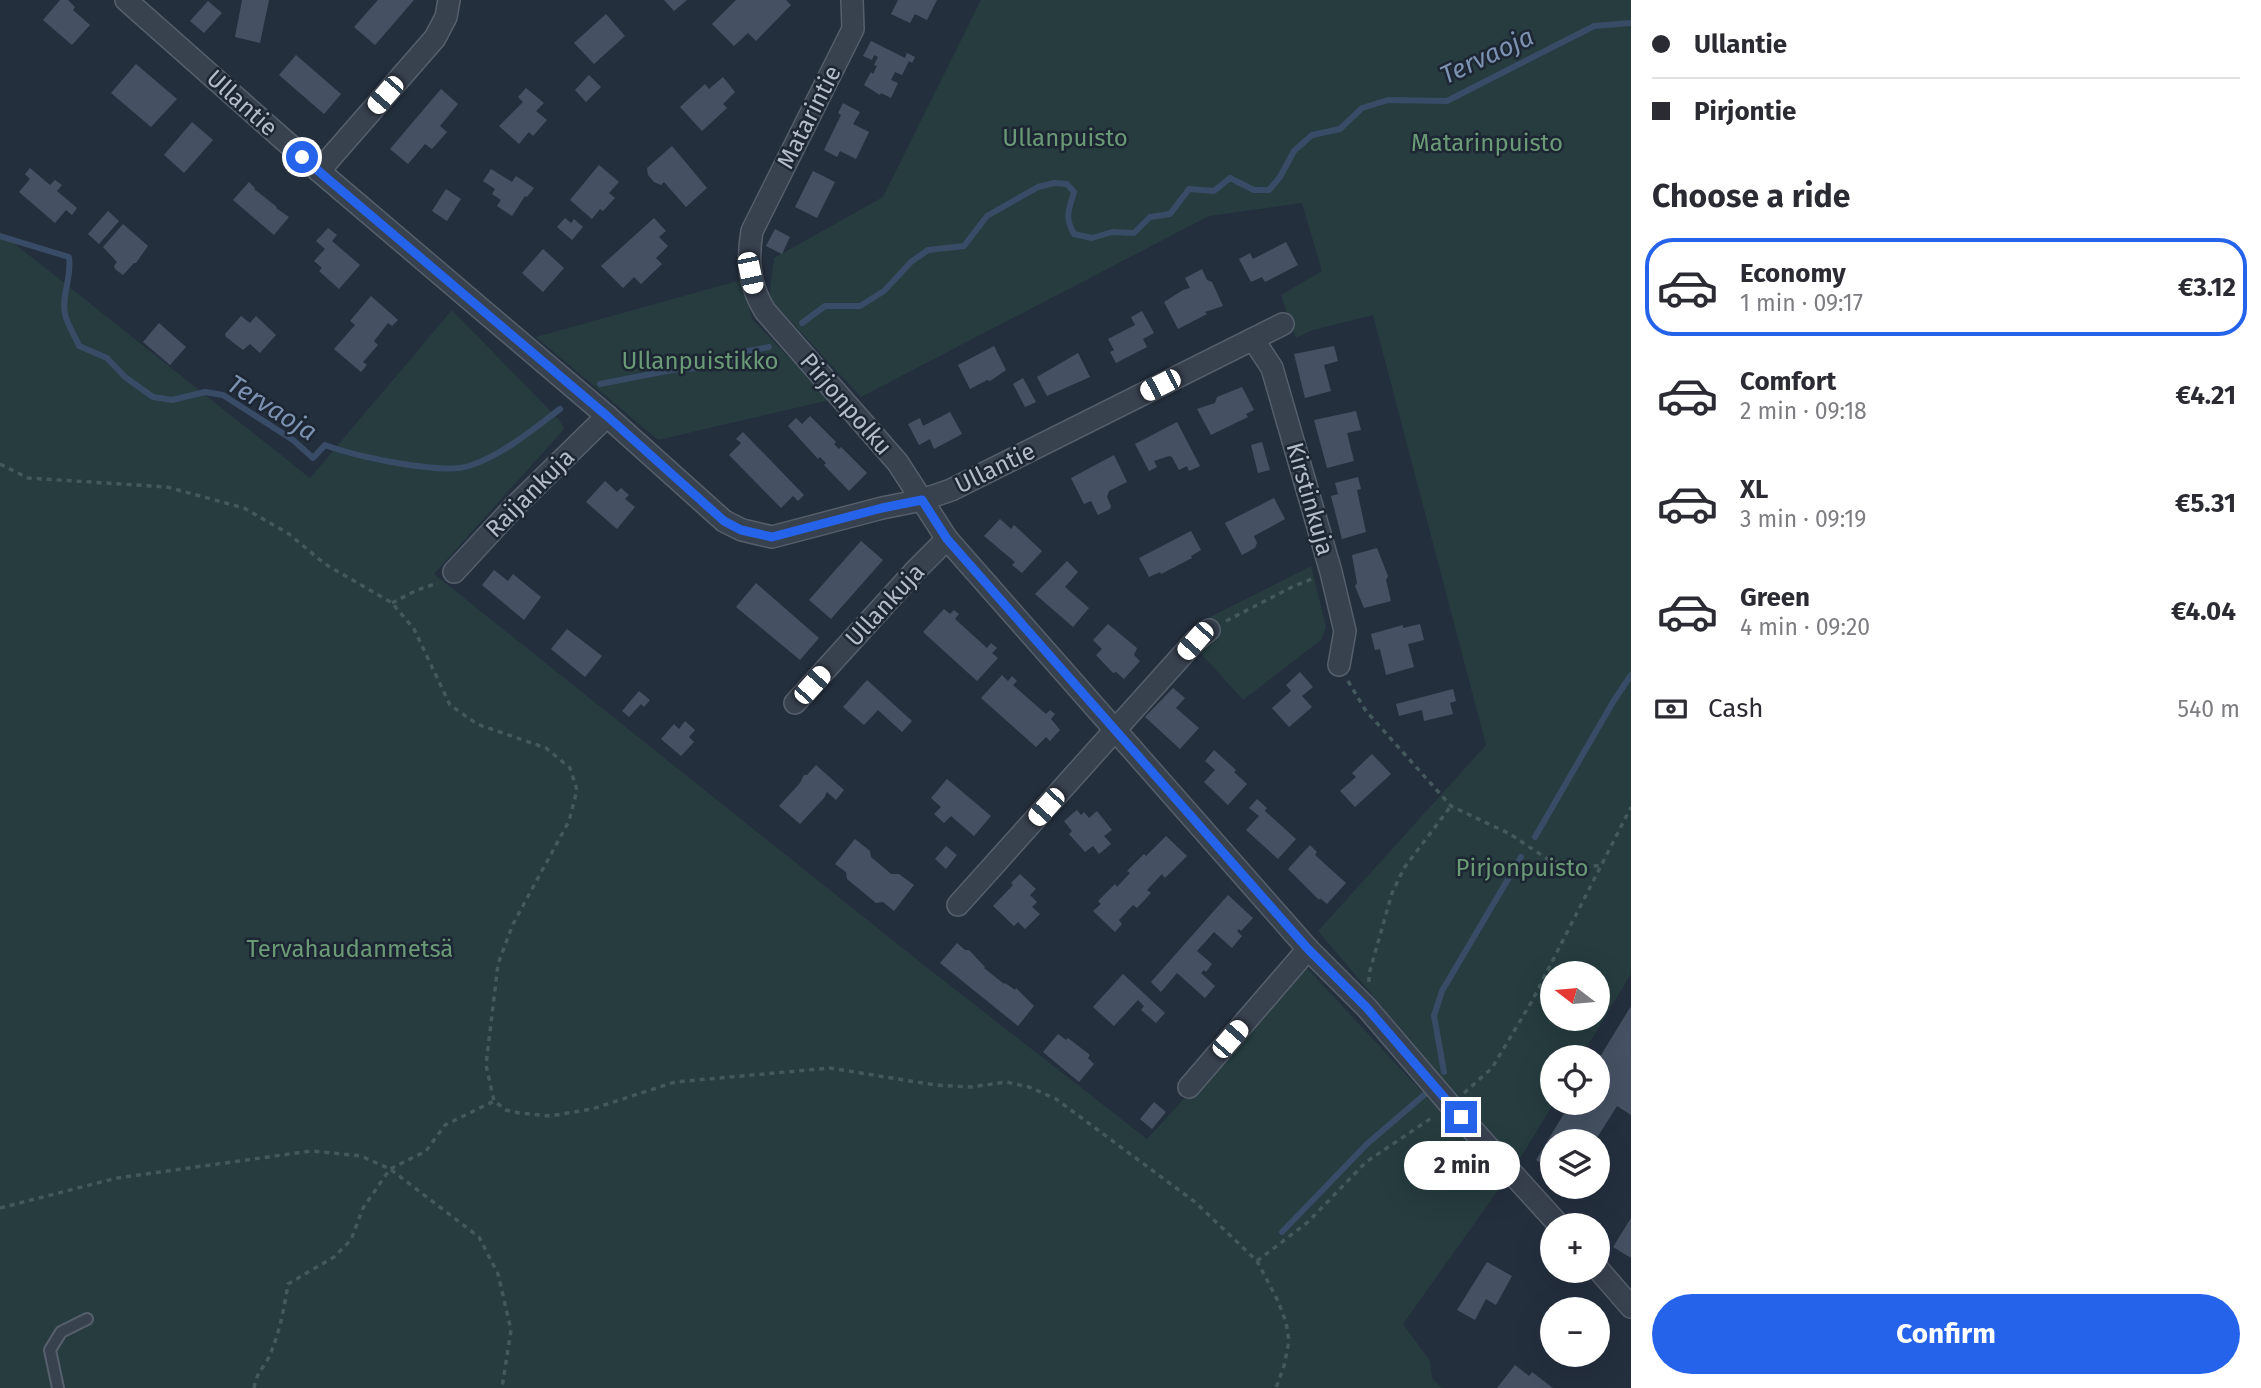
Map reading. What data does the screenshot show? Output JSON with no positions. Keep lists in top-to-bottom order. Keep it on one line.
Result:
{"streets":{"street":["Ullantie","Matarintie","Pirjonpolku","Raijankuja","Kirstinkuja","Ullankuja"]},"crossings":[["Ullantie","Pirjonpolku"],["Ullantie","Raijankuja"],["Ullantie","Kirstinkuja"],["Matarintie","Pirjonpolku"],["Pirjonpolku","Ullankuja"]],"water":["Tervaoja"],"parks":["Ullanpuisto","Matarinpuisto","Ullanpuistikko","Pirjonpuisto","Tervahaudanmetsä"],"north":"left","page":{"banner":["Ullantie","Pirjontie"],"heading":"Choose a ride","list":[{"name":"Economy","note":"1 min · 09:17","value":"€3.12"},{"name":"Comfort","note":"2 min · 09:18","value":"€4.21"},{"name":"XL","note":"3 min · 09:19","value":"€5.31"},{"name":"Green","note":"4 min · 09:20","value":"€4.04"}],"pay":["Cash","540 m"],"map_buttons":["+","−"],"bubble":"2 min","buttons":"Confirm"}}
